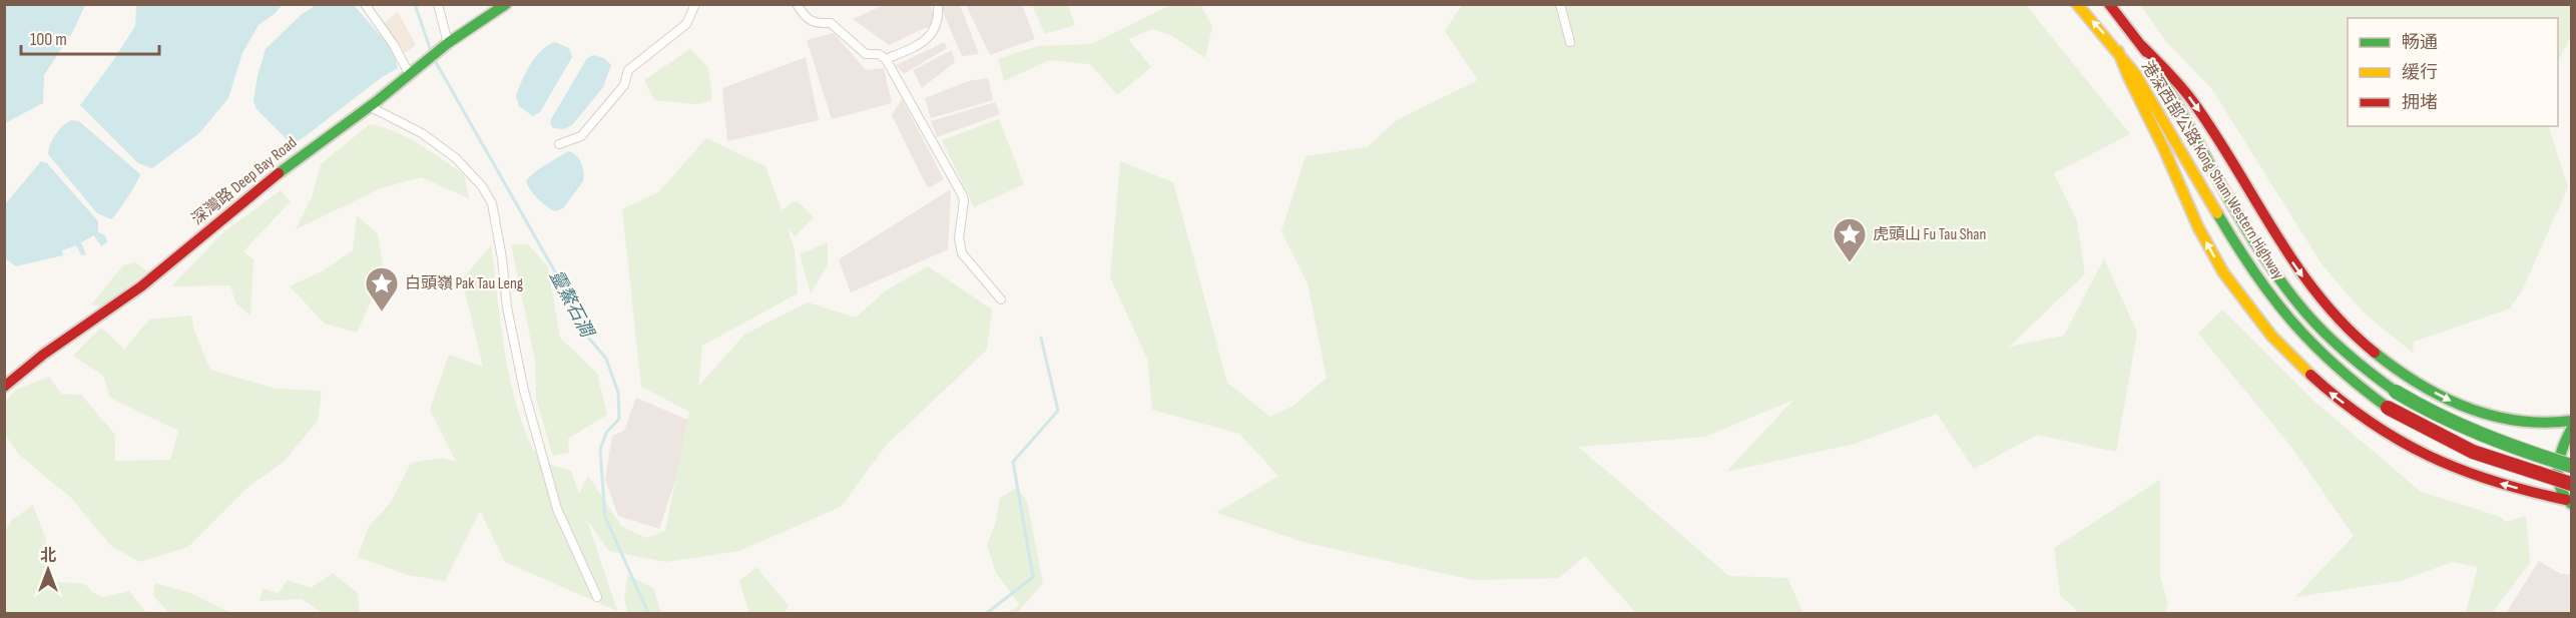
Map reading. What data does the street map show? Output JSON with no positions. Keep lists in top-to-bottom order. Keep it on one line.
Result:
{"streets":{"main road":["港深西部公路 Kong Sham Western Highway","深灣路 Deep Bay Road"]},"water":["靈鰲石澗"],"places":{"place":["虎頭山 Fu Tau Shan","白頭嶺 Pak Tau Leng"]},"legend":["畅通","缓行","拥堵"],"scale_bar":"100 m","north":"top"}
